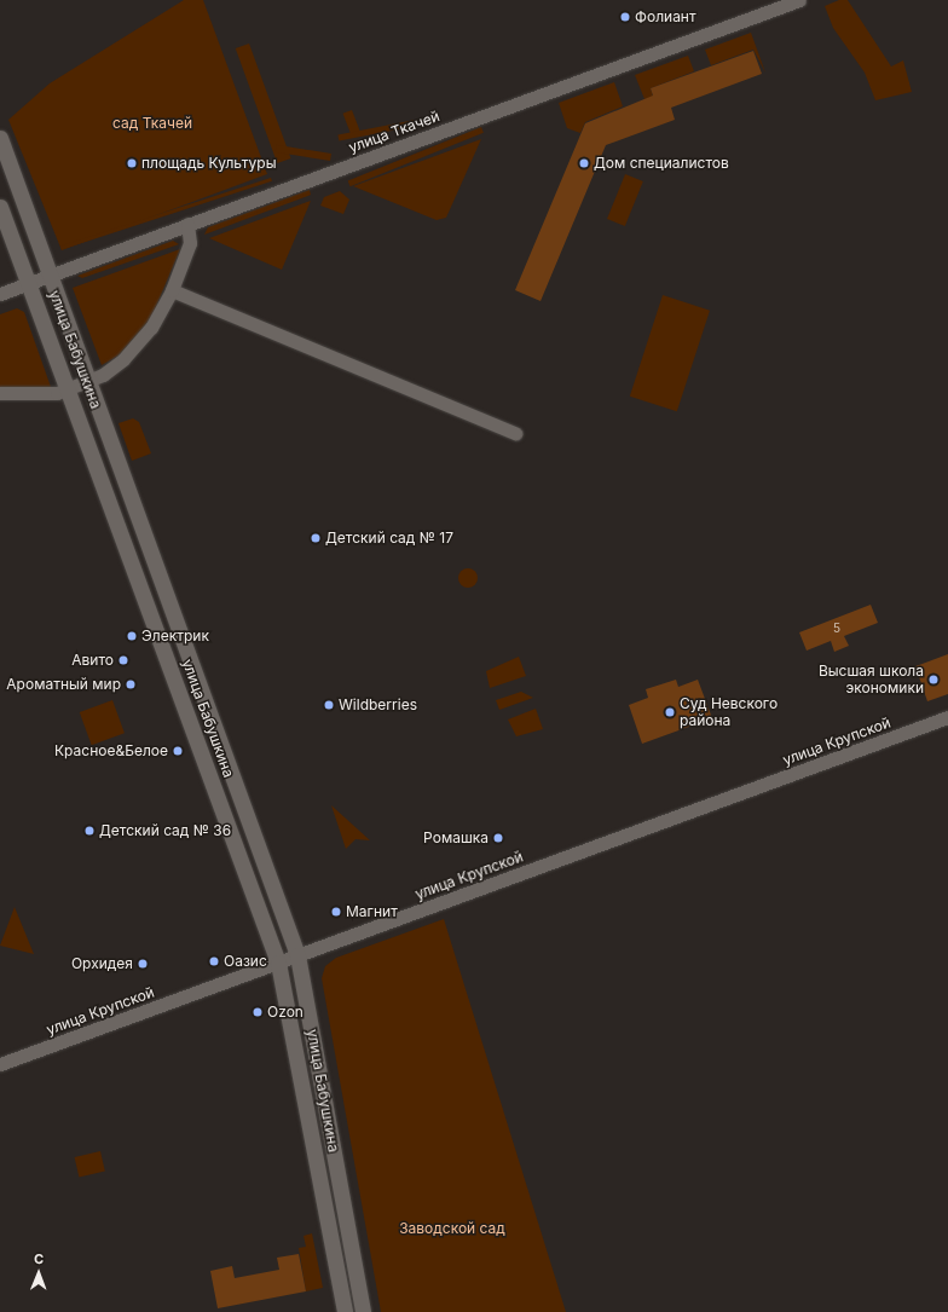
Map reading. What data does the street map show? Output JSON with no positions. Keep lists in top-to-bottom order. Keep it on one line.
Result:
{"streets":{"street":["улица Ткачей","улица Бабушкина","улица Крупской"]},"crossings":[["улица Ткачей","улица Бабушкина"],["улица Бабушкина","улица Крупской"]],"parks":["сад Ткачей","Заводской сад"],"places":["Фолиант","площадь Культуры","Дом специалистов","Детский сад № 17","Электрик","Авито","Высшая школа экономики","Ароматный мир","Wildberries","Суд Невского района","Красное&Белое","Детский сад № 36","Ромашка","Магнит","Оазис","Орхидея","Ozon"],"house_numbers":["5"],"north":"top"}
